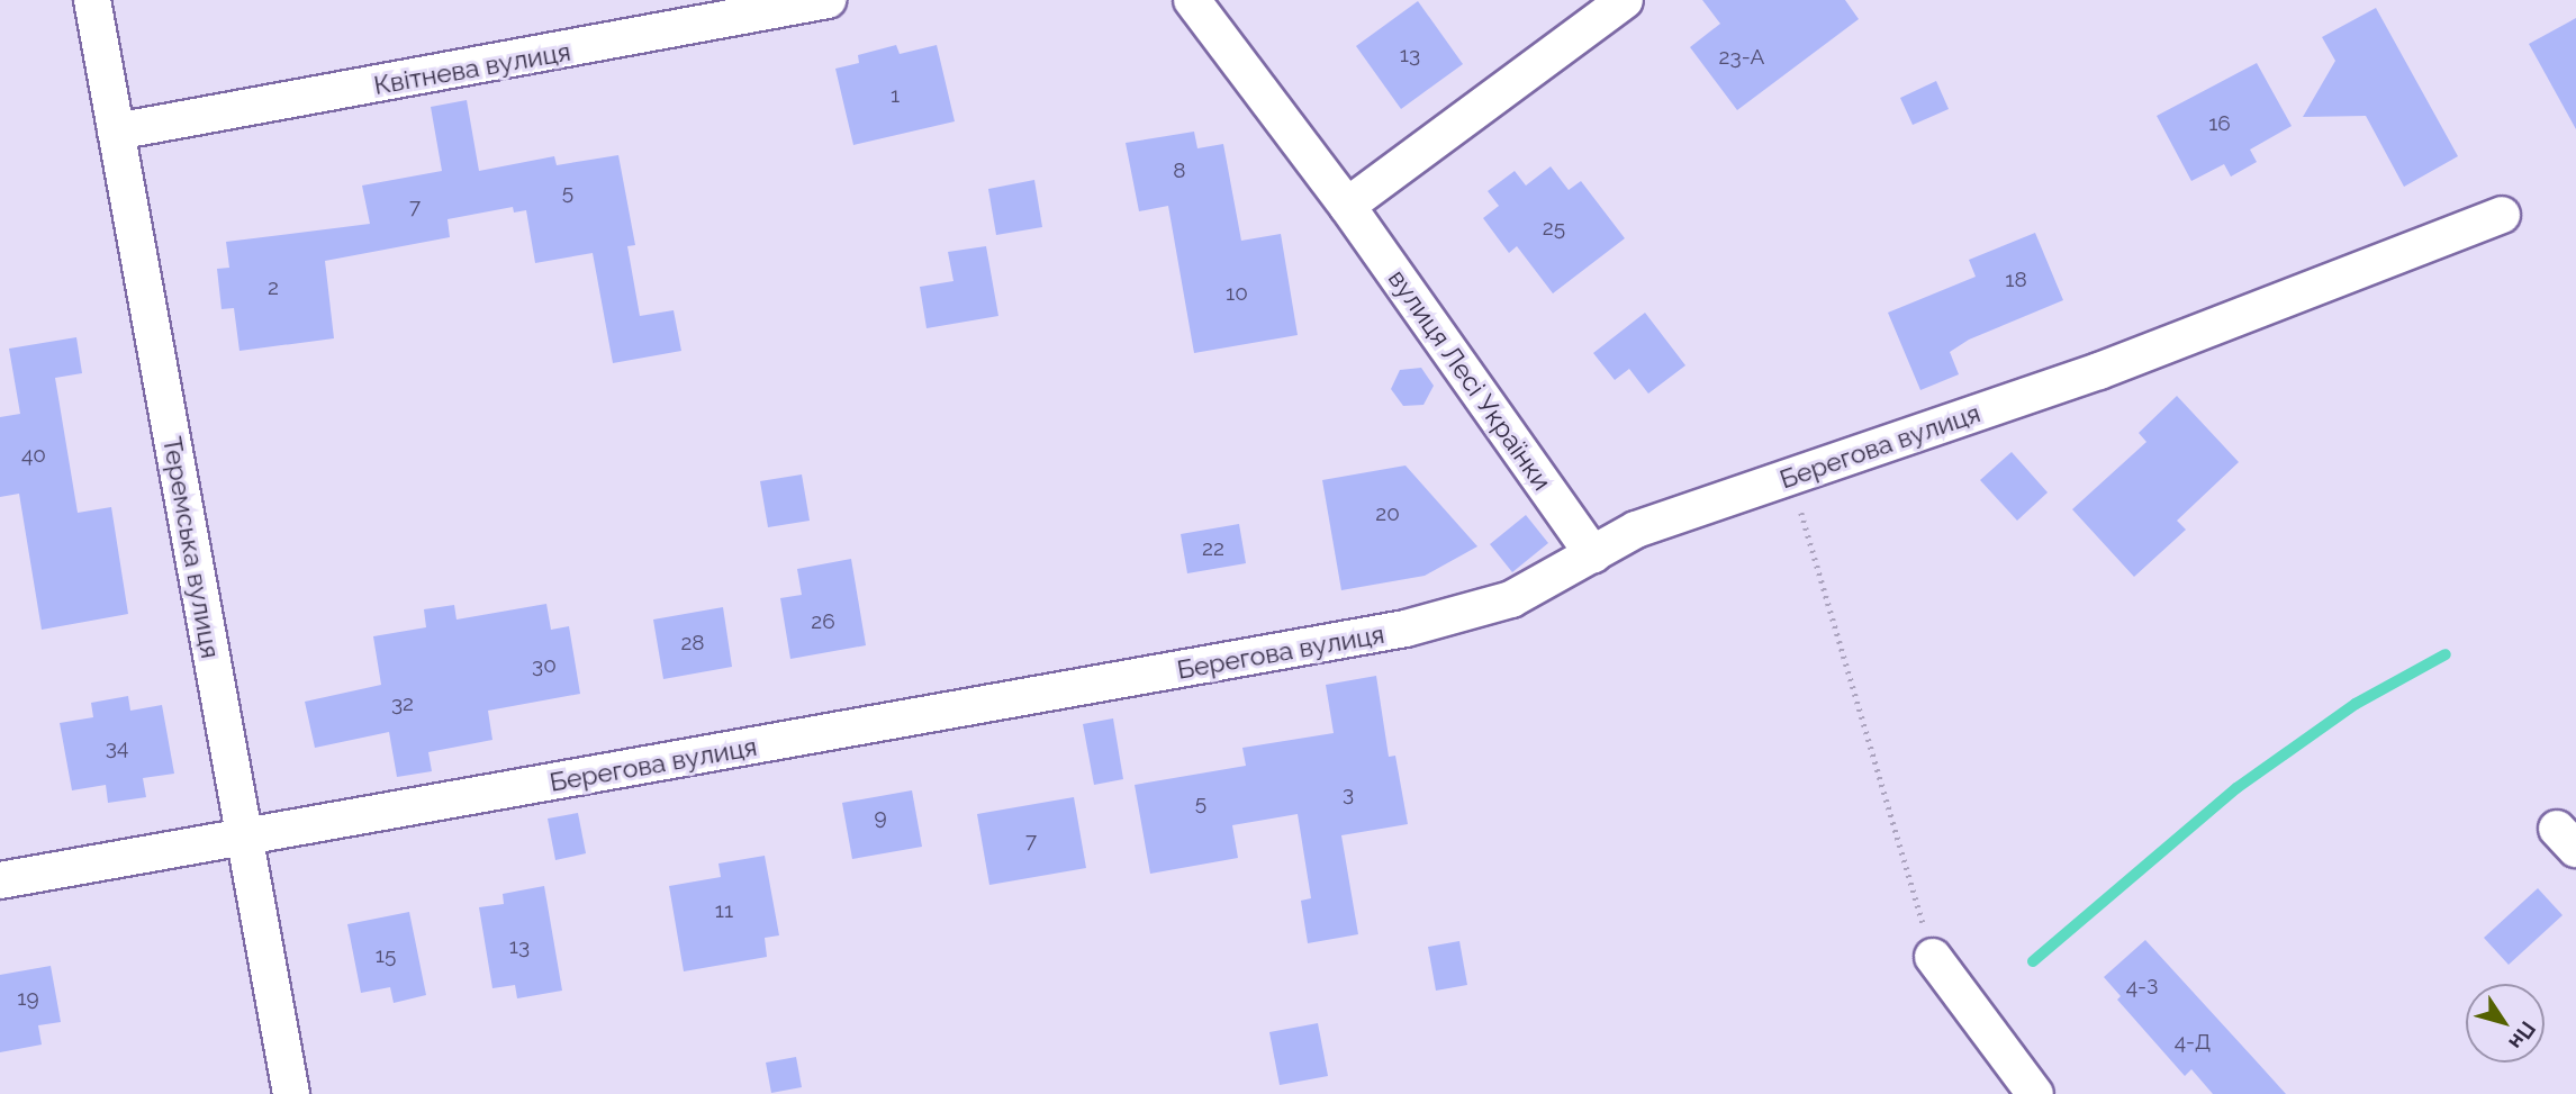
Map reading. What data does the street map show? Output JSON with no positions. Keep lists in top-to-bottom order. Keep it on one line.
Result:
{"streets":{"street":["Квітнева вулиця","вулиця Лесі Українки","Берегова вулиця","Теремська вулиця"]},"crossings":[["Квітнева вулиця","Теремська вулиця"],["вулиця Лесі Українки","Берегова вулиця"],["Берегова вулиця","Теремська вулиця"]],"house_numbers":["13","23-А","1","16","8","5","7","25","18","2","10","40","20","22","26","28","30","32","34","3","5","9","7","11","13","15","4-З","19","4-Д"],"north":"bottom right"}
